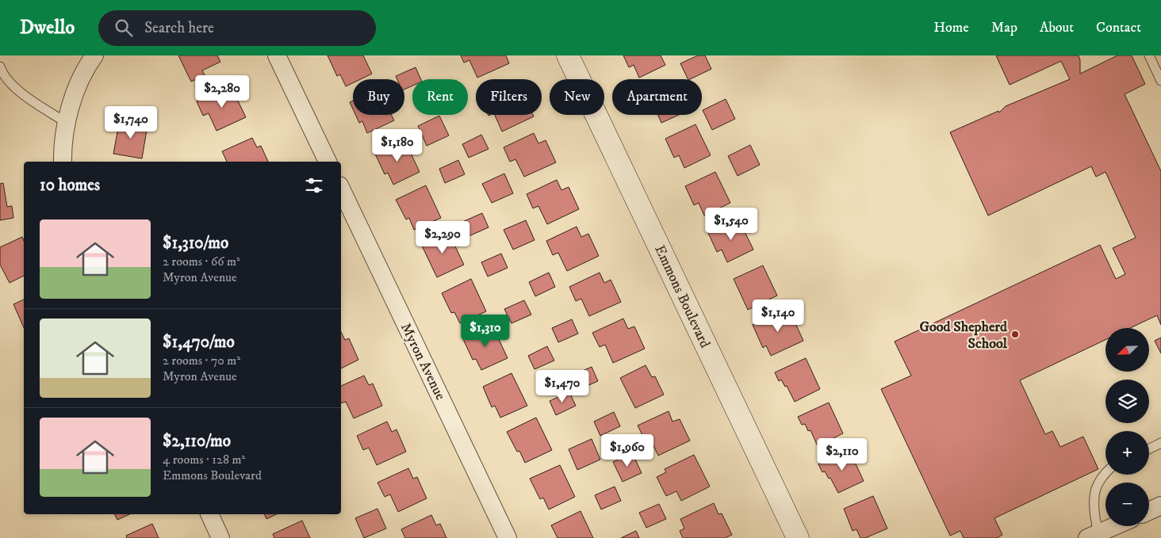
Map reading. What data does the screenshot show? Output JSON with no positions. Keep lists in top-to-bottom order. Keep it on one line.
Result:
{"streets":{"street":["Emmons Boulevard","Myron Avenue"]},"places":["Good Shepherd School"],"north":"bottom left","page":{"header":"Dwello","search":"Search here","nav":["Home","Map","About","Contact"],"price":["$2,280","$1,740","$1,180","$1,540","$2,290","$1,140","$1,310","$1,470","$1,960","$2,110"],"chip":["Buy","Rent","Filters","New","Apartment"],"heading":"10 homes","list":[{"name":"$1,310/mo","note":"2 rooms · 66 m² · Myron Avenue"},{"name":"$1,470/mo","note":"2 rooms · 70 m² · Myron Avenue"},{"name":"$2,110/mo","note":"4 rooms · 128 m² · Emmons Boulevard"}],"map_buttons":["+","−"]}}
